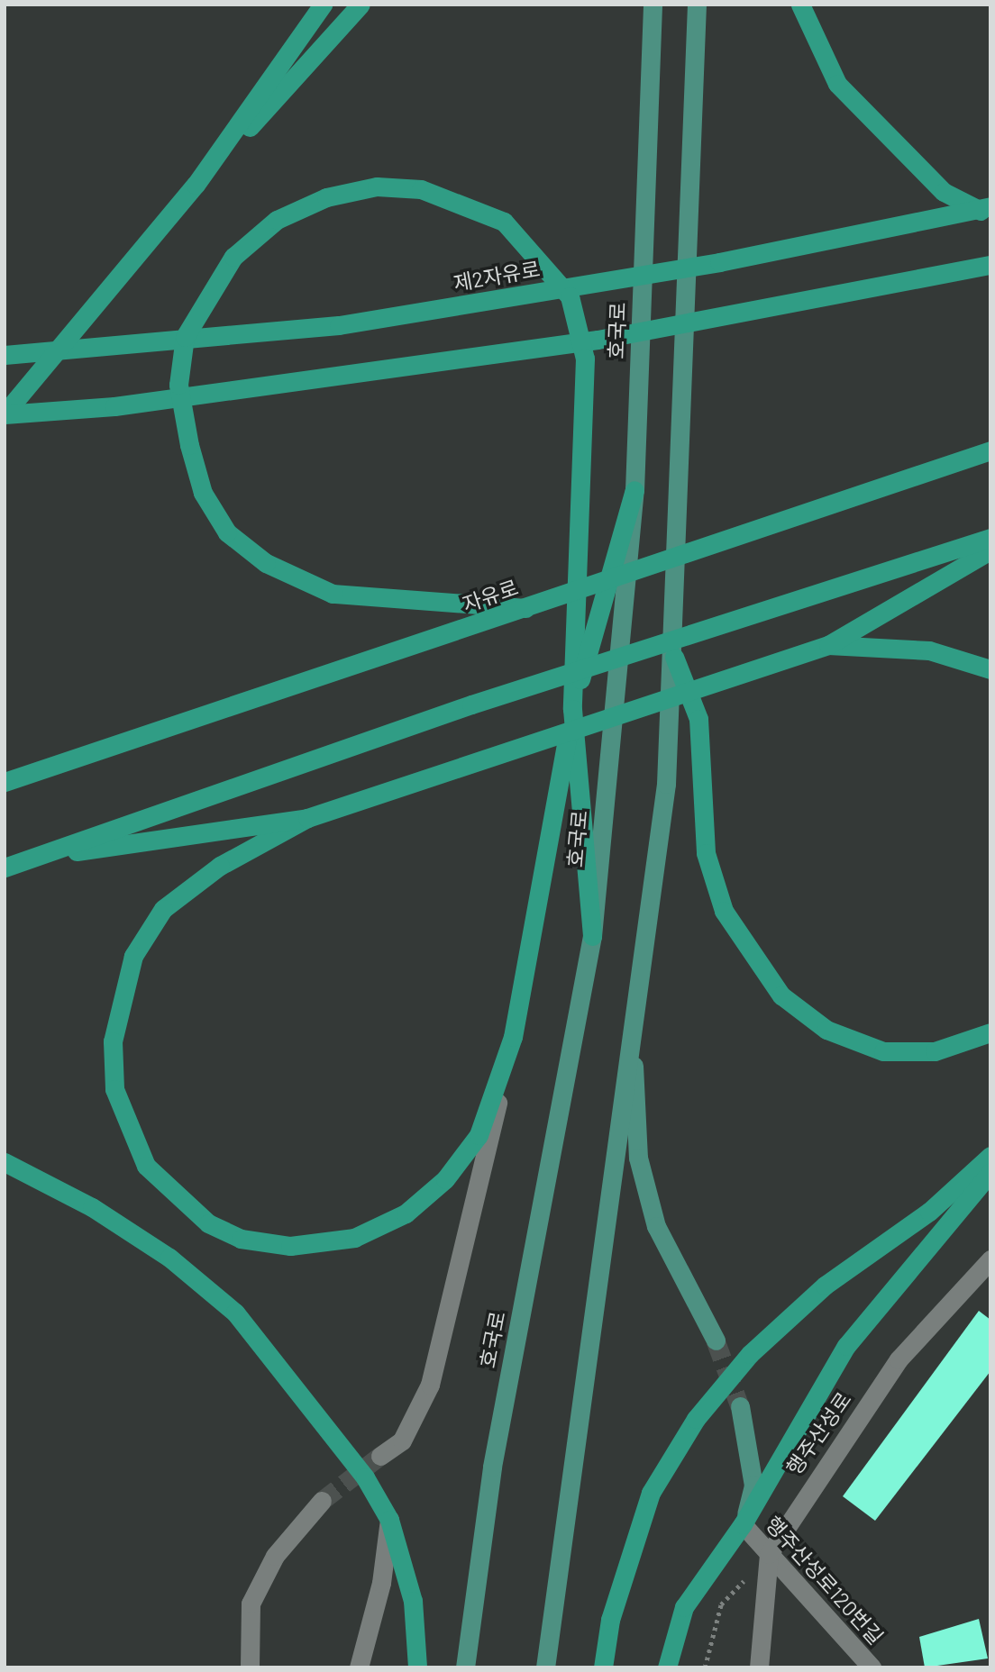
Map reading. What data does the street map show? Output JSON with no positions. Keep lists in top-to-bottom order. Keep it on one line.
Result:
{"streets":{"highway":["제2자유로","자유로"],"main road":["호국로"],"street":["행주산성로","행주산성로120번길"]},"crossings":[["행주산성로","행주산성로120번길"]]}
